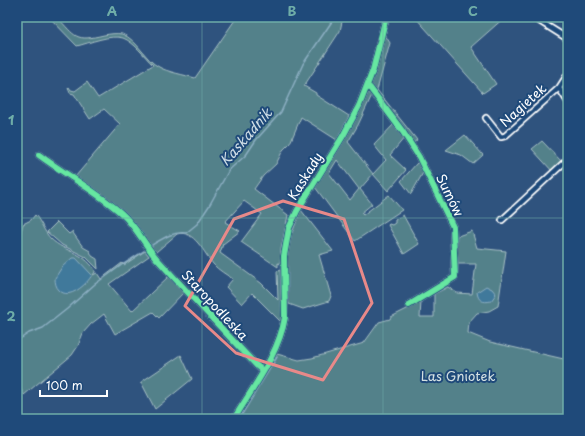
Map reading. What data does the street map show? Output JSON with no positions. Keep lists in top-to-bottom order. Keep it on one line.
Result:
{"streets":{"street":["Nagietek","Kaskady","Sumów","Staropodleska"]},"crossings":[["Kaskady","Sumów"],["Kaskady","Staropodleska"]],"water":["Kaskadnik"],"parks":["Las Gniotek"],"scale_bar":"100 m","grid":{"columns":["A","B","C"],"rows":["1","2"]}}
